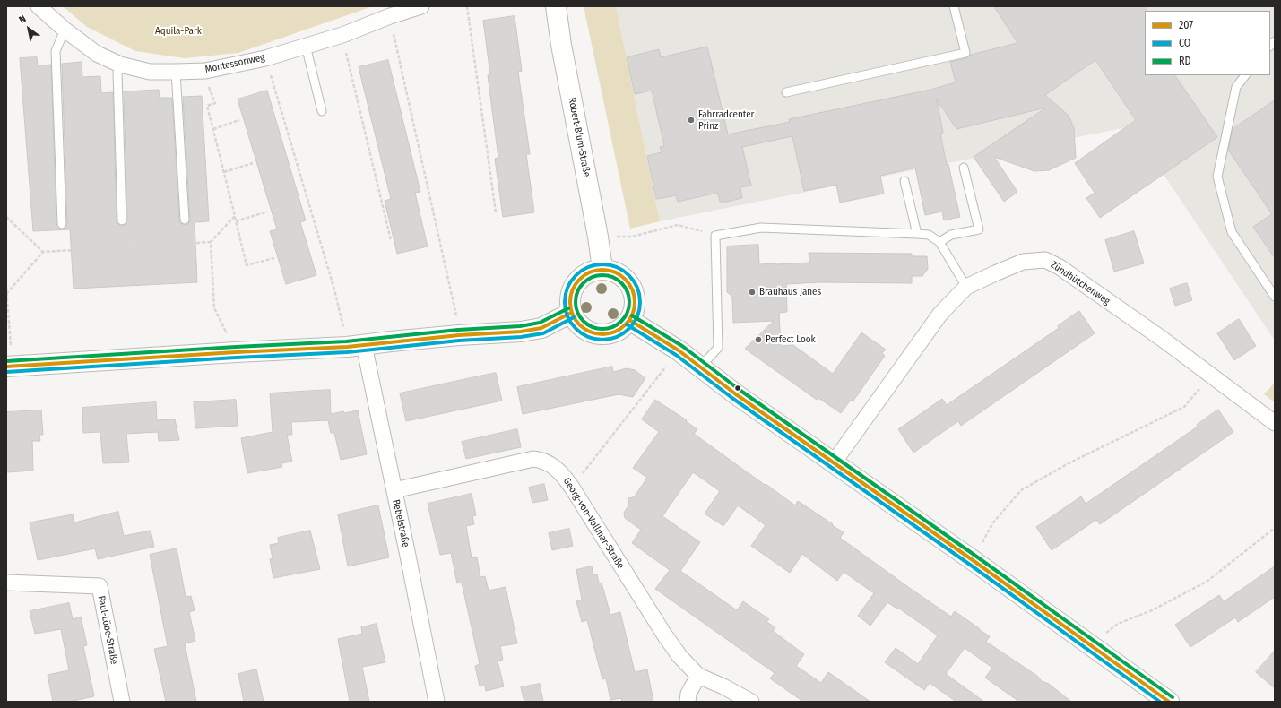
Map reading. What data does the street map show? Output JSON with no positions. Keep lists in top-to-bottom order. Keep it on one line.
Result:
{"streets":{"main road":["Robert-Blum-Straße"],"street":["Montessoriweg","Zündhütchenweg","Bebelstraße","Georg-von-Vollmar-Straße","Paul-Löbe-Straße"]},"crossings":[["Bebelstraße","Georg-von-Vollmar-Straße"]],"parks":["Aquila-Park"],"places":["Fahrradcenter Prinz","Brauhaus Janes","Perfect Look"],"lines":["transit line CO","transit line 207","transit line RD"],"legend":["207","CO","RD"],"north":"top left"}
